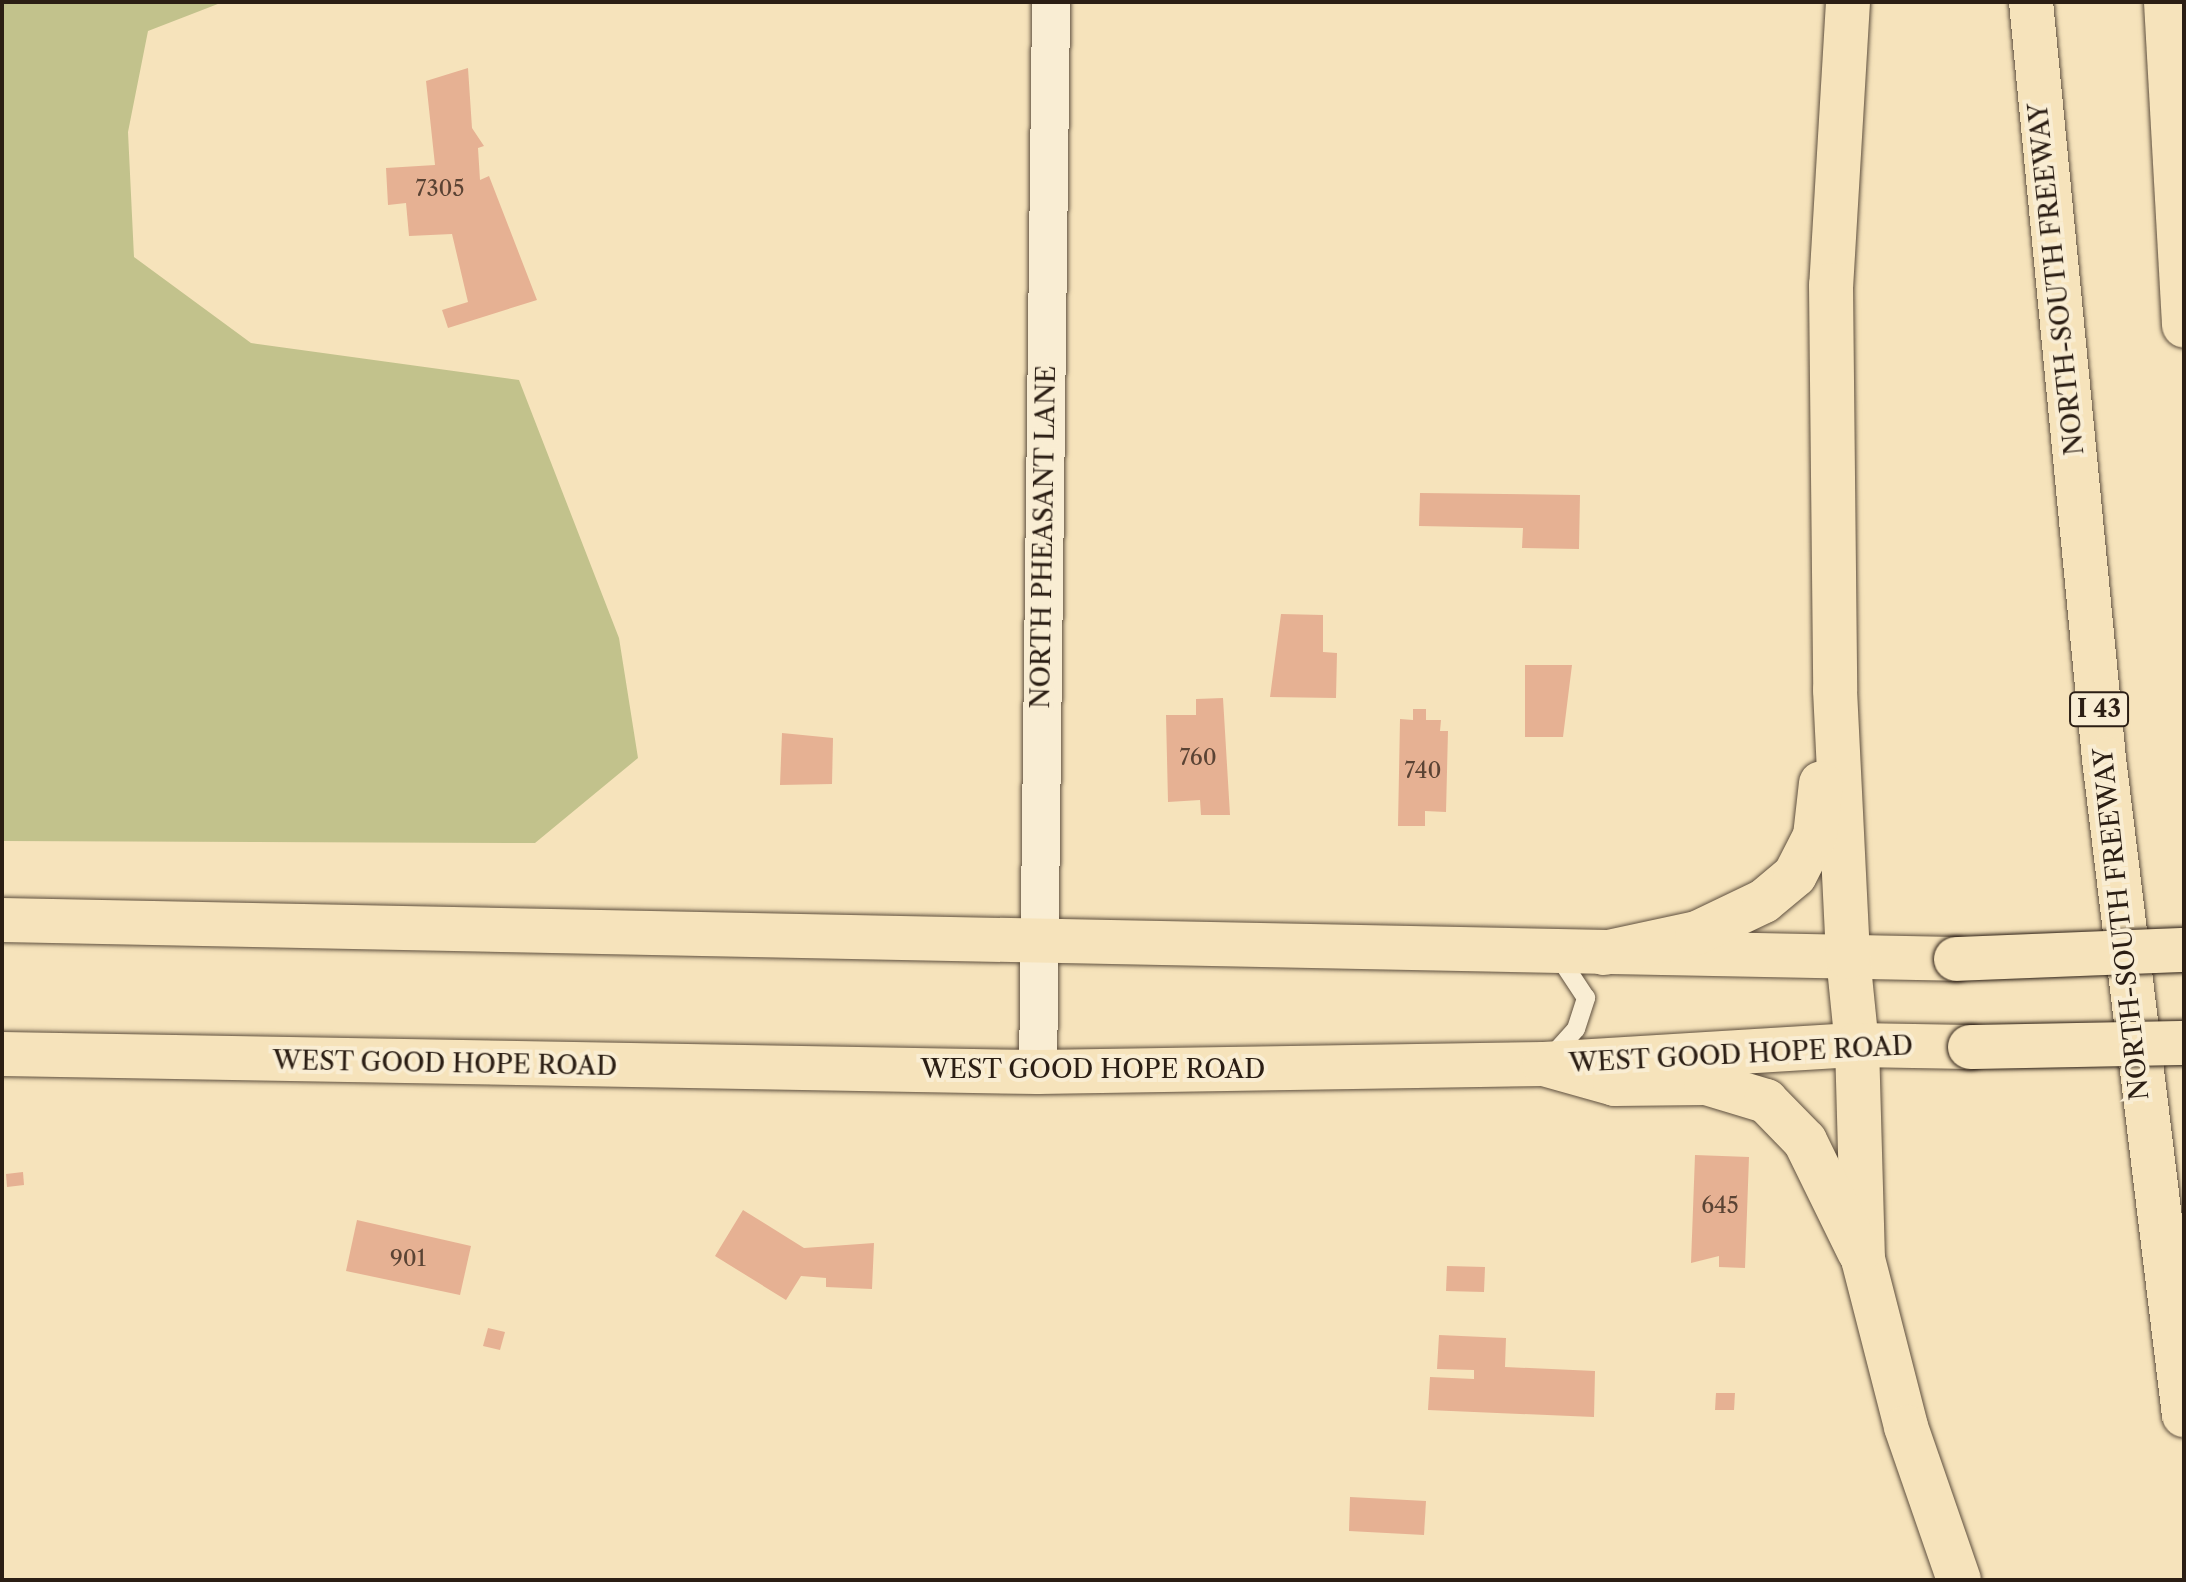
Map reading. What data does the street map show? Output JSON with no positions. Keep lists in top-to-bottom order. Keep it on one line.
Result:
{"streets":{"main road":["NORTH-SOUTH FREEWAY","I 43","WEST GOOD HOPE ROAD"],"street":["NORTH PHEASANT LANE"]},"crossings":[["NORTH PHEASANT LANE","WEST GOOD HOPE ROAD"]],"house_numbers":["7305","760","740","645","901"]}
